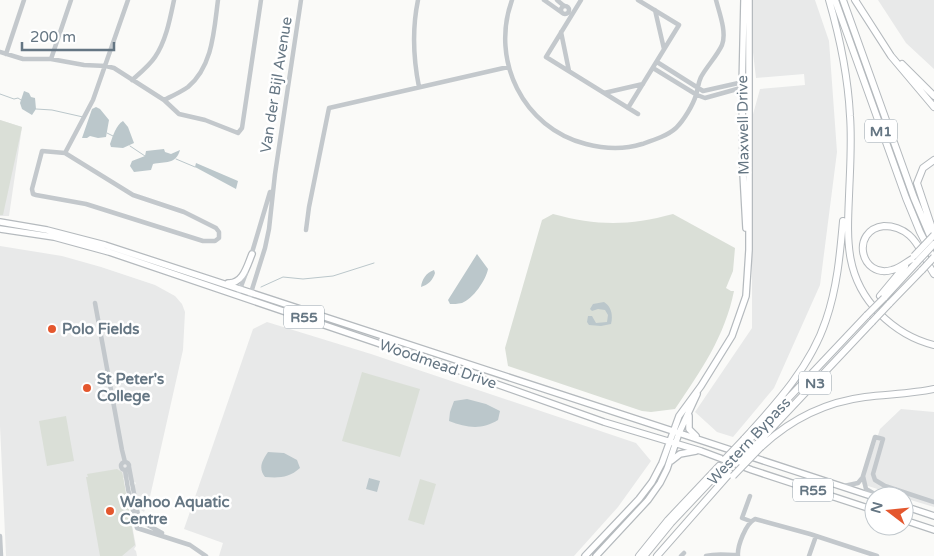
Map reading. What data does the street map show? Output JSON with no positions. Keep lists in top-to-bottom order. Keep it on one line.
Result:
{"streets":{"highway":["M1","N3","Western Bypass"],"main road":["Maxwell Drive","R55","Woodmead Drive"],"street":["Van der Bijl Avenue"]},"crossings":[["Van der Bijl Avenue","Woodmead Drive"],["Maxwell Drive","Woodmead Drive"],["M1","N3"],["M1","Western Bypass"],["N3","Western Bypass"]],"places":["Polo Fields","St Peter's College","Wahoo Aquatic Centre"],"scale_bar":"200 m","north":"left"}
